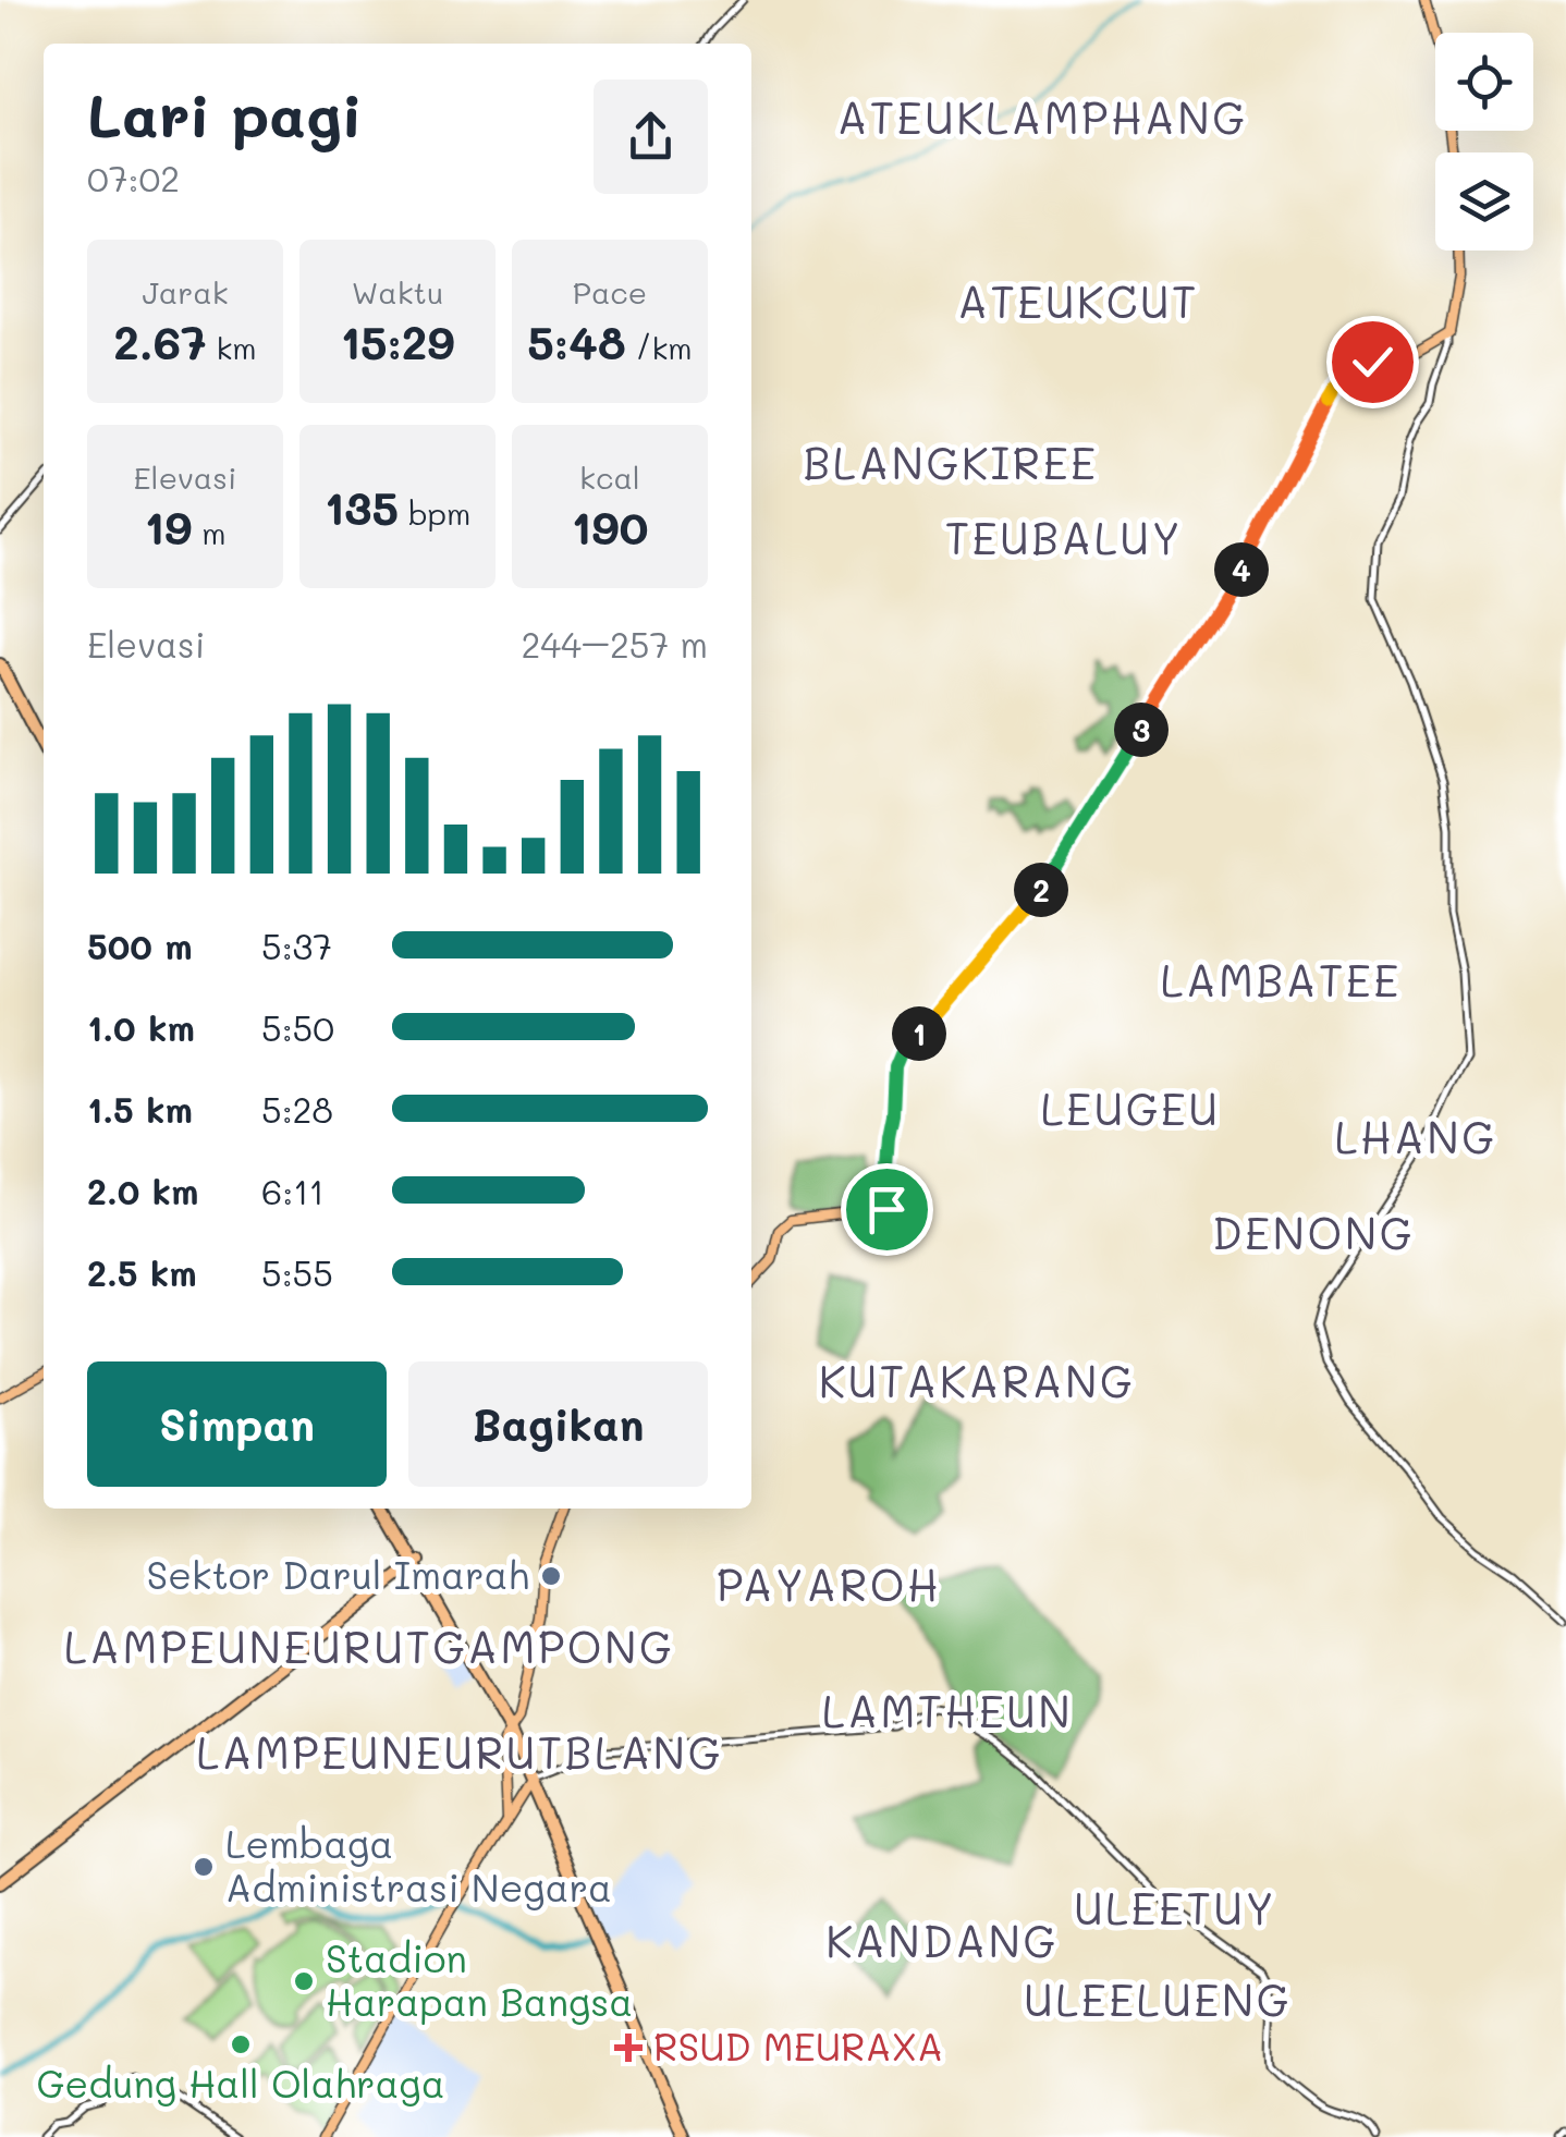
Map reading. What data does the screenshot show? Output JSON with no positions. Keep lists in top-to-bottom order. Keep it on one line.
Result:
{"districts":["ATEUKLAMPHANG","ATEUKCUT","BLANGKIREE","TEUBALUY","LAMBATEE","LEUGEU","LHANG","DENONG","KUTAKARANG","PAYAROH","LAMPEUNEURUTGAMPONG","LAMTHEUN","LAMPEUNEURUTBLANG","ULEETUY","KANDANG","ULEELUENG"],"places":{"other":["Sektor Darul Imarah","Lembaga Administrasi Negara","Stadion Harapan Bangsa","Gedung Hall Olahraga"],"health":["RSUD MEURAXA"]},"page":{"heading":["Lari pagi","07:02"],"stats":[["Jarak","2.67 km"],["Waktu","15:29"],["Pace","5:48 /km"],["Elevasi","19 m"],["135 bpm"],["kcal","190"]],"pins":["4","3","2","1"],"chart":["Elevasi","244–257 m"],"list":[{"name":"500 m","note":"5:37"},{"name":"1.0 km","note":"5:50"},{"name":"1.5 km","note":"5:28"},{"name":"2.0 km","note":"6:11"},{"name":"2.5 km","note":"5:55"}],"buttons":["Simpan","Bagikan"]}}
